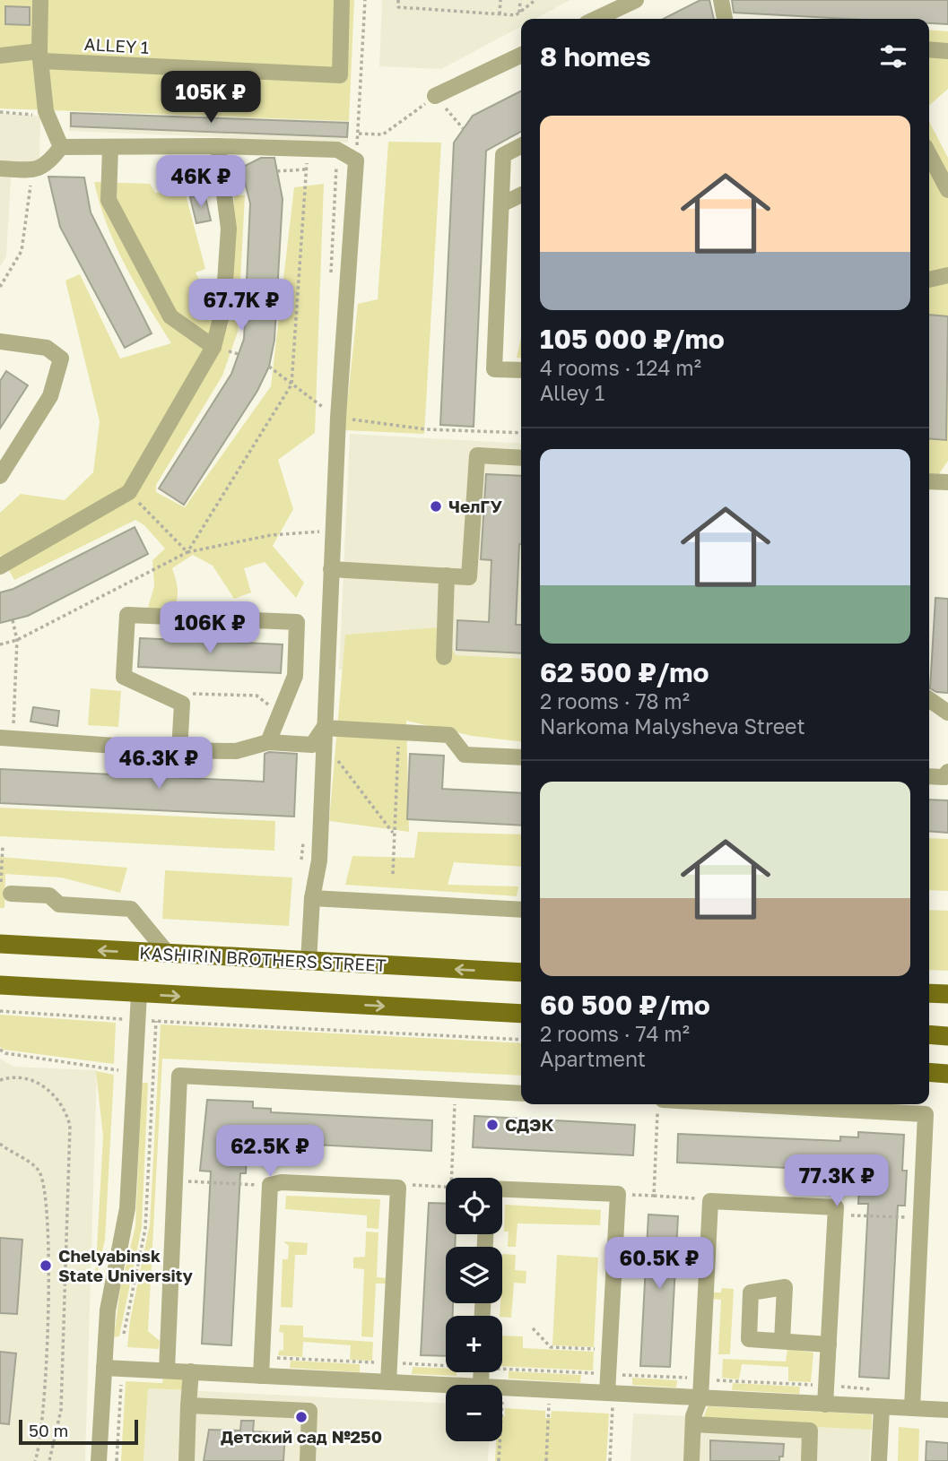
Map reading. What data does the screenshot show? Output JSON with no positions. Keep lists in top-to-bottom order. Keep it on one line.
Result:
{"streets":{"main road":["KASHIRIN BROTHERS STREET"],"street":["ALLEY 1"]},"places":["ЧелГУ","СДЭК","Chelyabinsk State University","Детский сад №250"],"scale_bar":"50 m","page":{"heading":"8 homes","price":["105K ₽","46K ₽","67.7K ₽","106K ₽","46.3K ₽","62.5K ₽","77.3K ₽","60.5K ₽"],"list":[{"name":"105 000 ₽/mo","note":"4 rooms · 124 m² · Alley 1"},{"name":"62 500 ₽/mo","note":"2 rooms · 78 m² · Narkoma Malysheva Street"},{"name":"60 500 ₽/mo","note":"2 rooms · 74 m² · Apartment"}],"map_buttons":["+","−"],"scale":"50 m"}}
